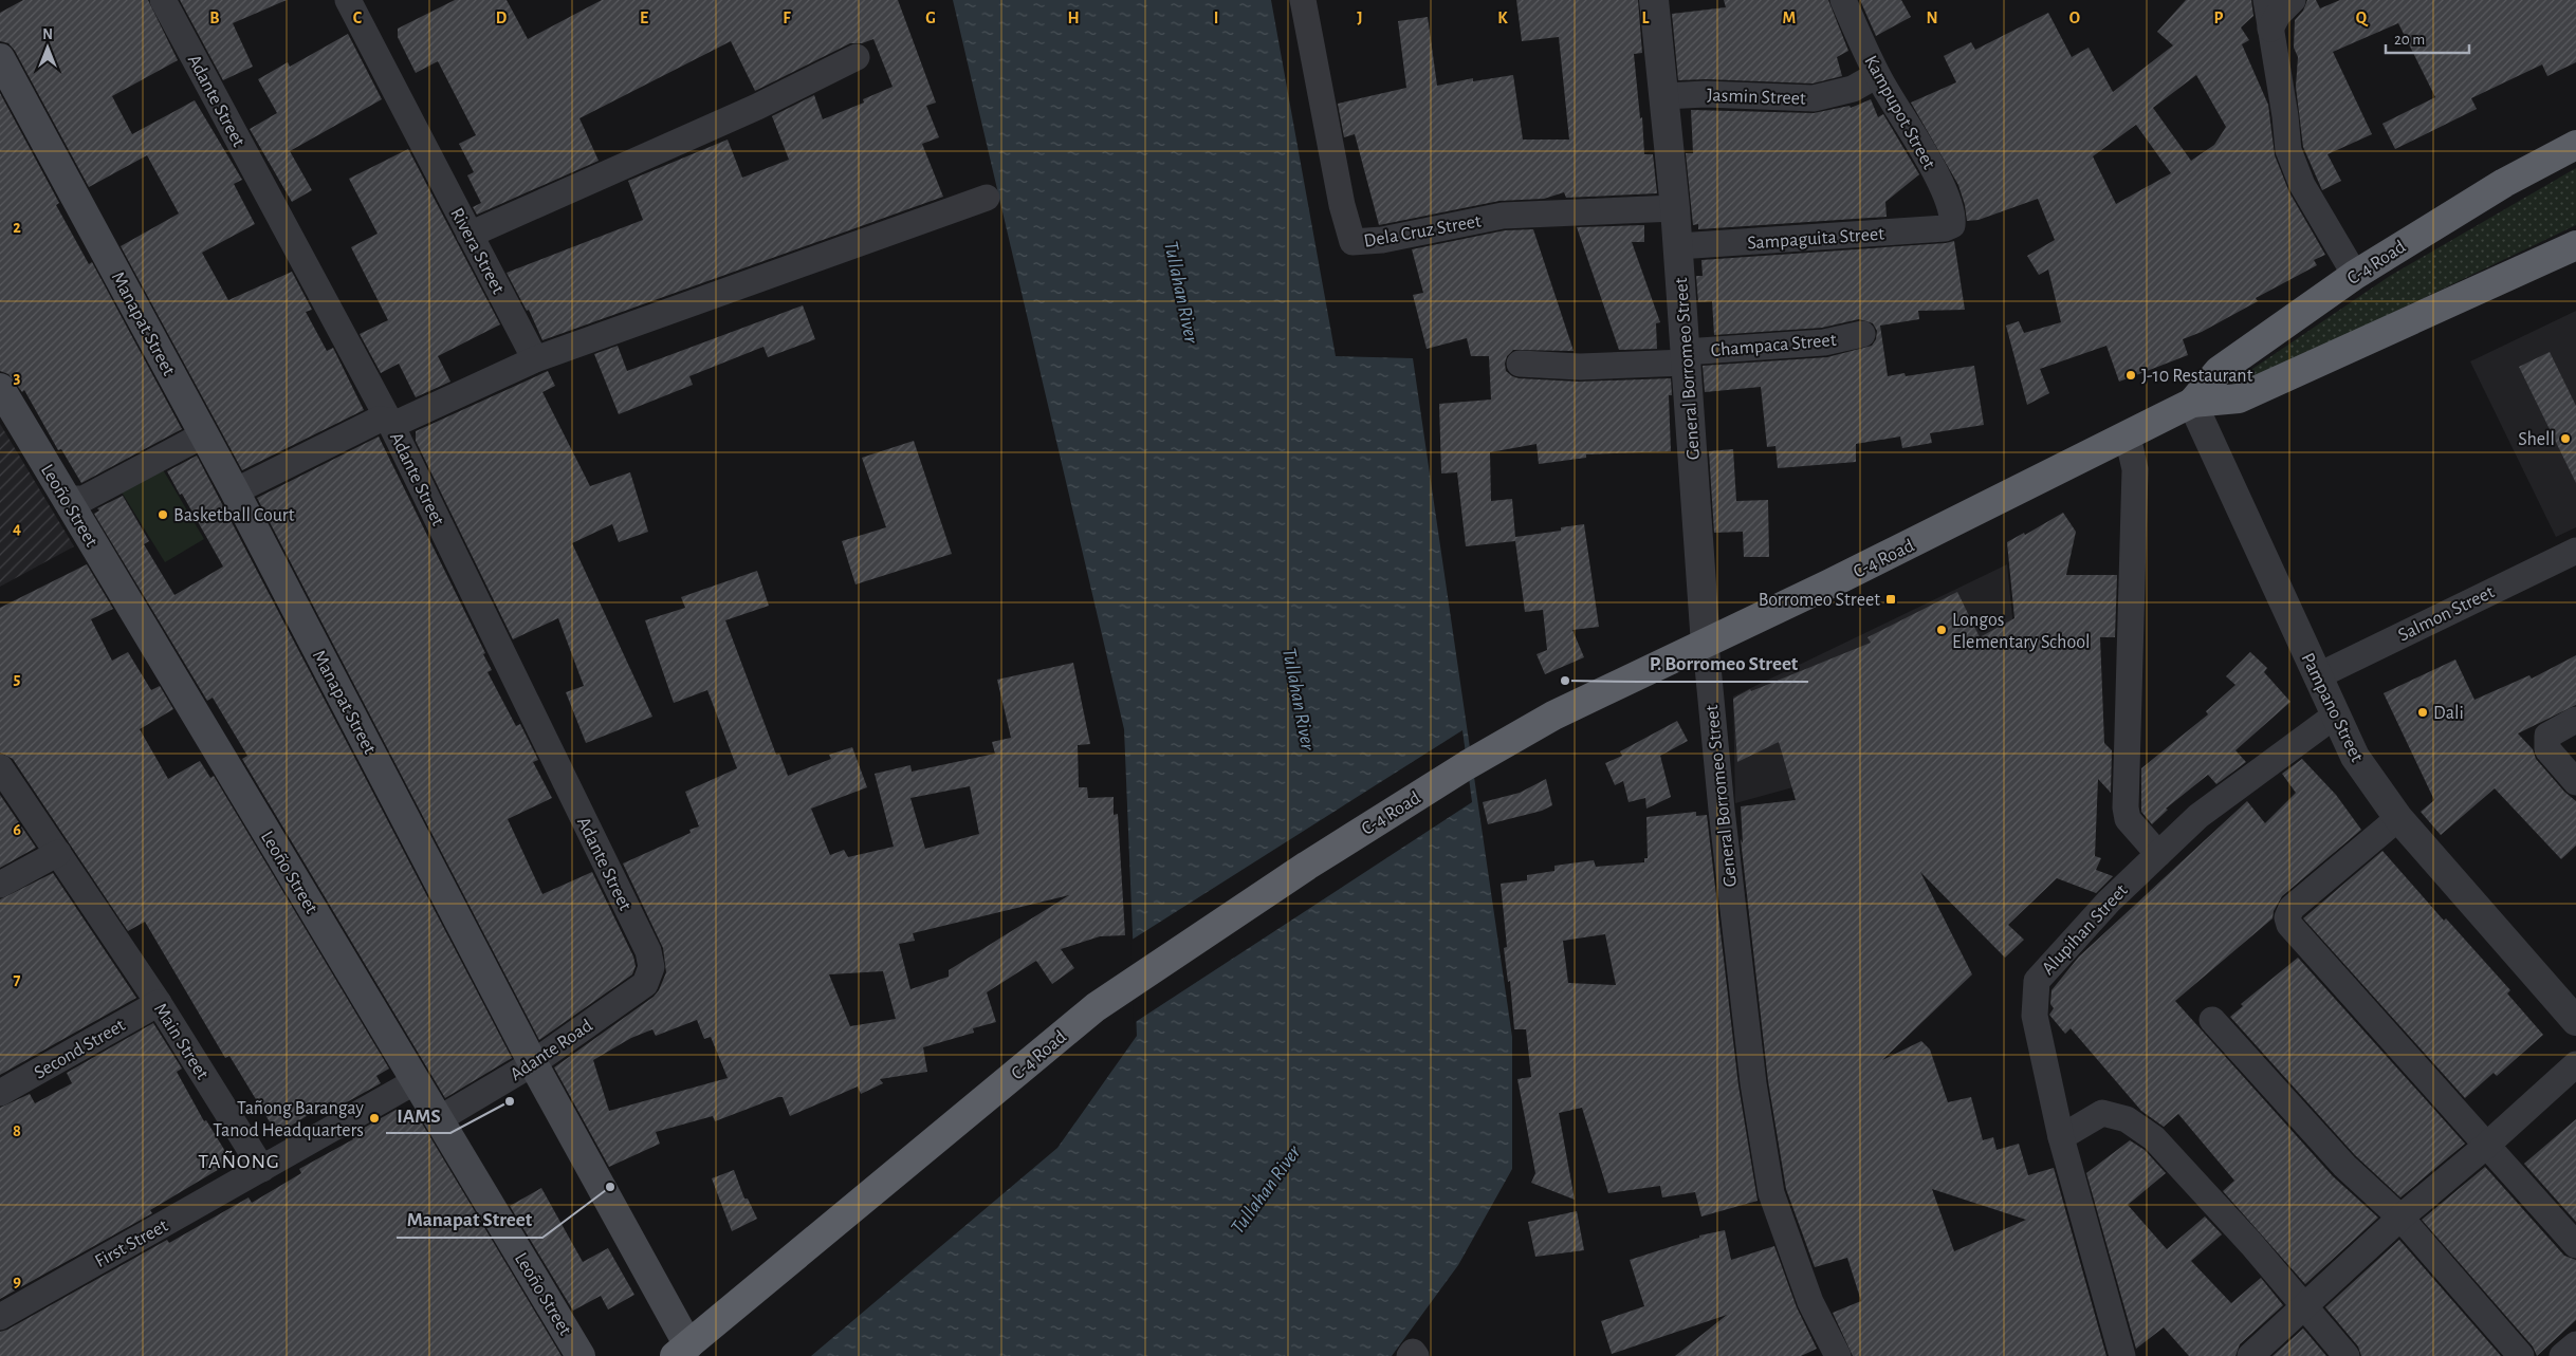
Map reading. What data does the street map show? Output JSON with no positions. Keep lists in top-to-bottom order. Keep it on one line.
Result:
{"streets":{"highway":["C-4 Road"],"main road":["Manapat Street","Leoño Street"],"street":["Jasmin Street","Adante Street","Kampupot Street","Dela Cruz Street","Sampaguita Street","Rivera Street","Champaca Street","General Borromeo Street","Salmon Street","Pampano Street","Alupihan Street","Main Street","Second Street","Adante Road","First Street"]},"crossings":[["Jasmin Street","Kampupot Street"],["Jasmin Street","General Borromeo Street"],["Adante Street","Adante Road"],["Kampupot Street","Sampaguita Street"],["Dela Cruz Street","General Borromeo Street"],["Sampaguita Street","General Borromeo Street"],["C-4 Road","Manapat Street"],["C-4 Road","General Borromeo Street"],["C-4 Road","Pampano Street"],["Manapat Street","Adante Road"],["Champaca Street","General Borromeo Street"],["Leoño Street","Adante Road"],["Salmon Street","Pampano Street"],["Pampano Street","Alupihan Street"],["Main Street","Second Street"],["Main Street","First Street"]],"districts":["TAÑONG"],"water":["Tullahan River"],"places":{"other":["J-10 Restaurant","Shell","Basketball Court","Longos Elementary School","P. Borromeo Street","Dali","IAMS","Tañong Barangay Tanod Headquarters","Manapat Street"],"transit":["Borromeo Street"]},"scale_bar":"20 m","north":"top","grid":{"columns":["B","C","D","E","F","G","H","I","J","K","L","M","N","O","P","Q"],"rows":["2","3","4","5","6","7","8","9"]}}
